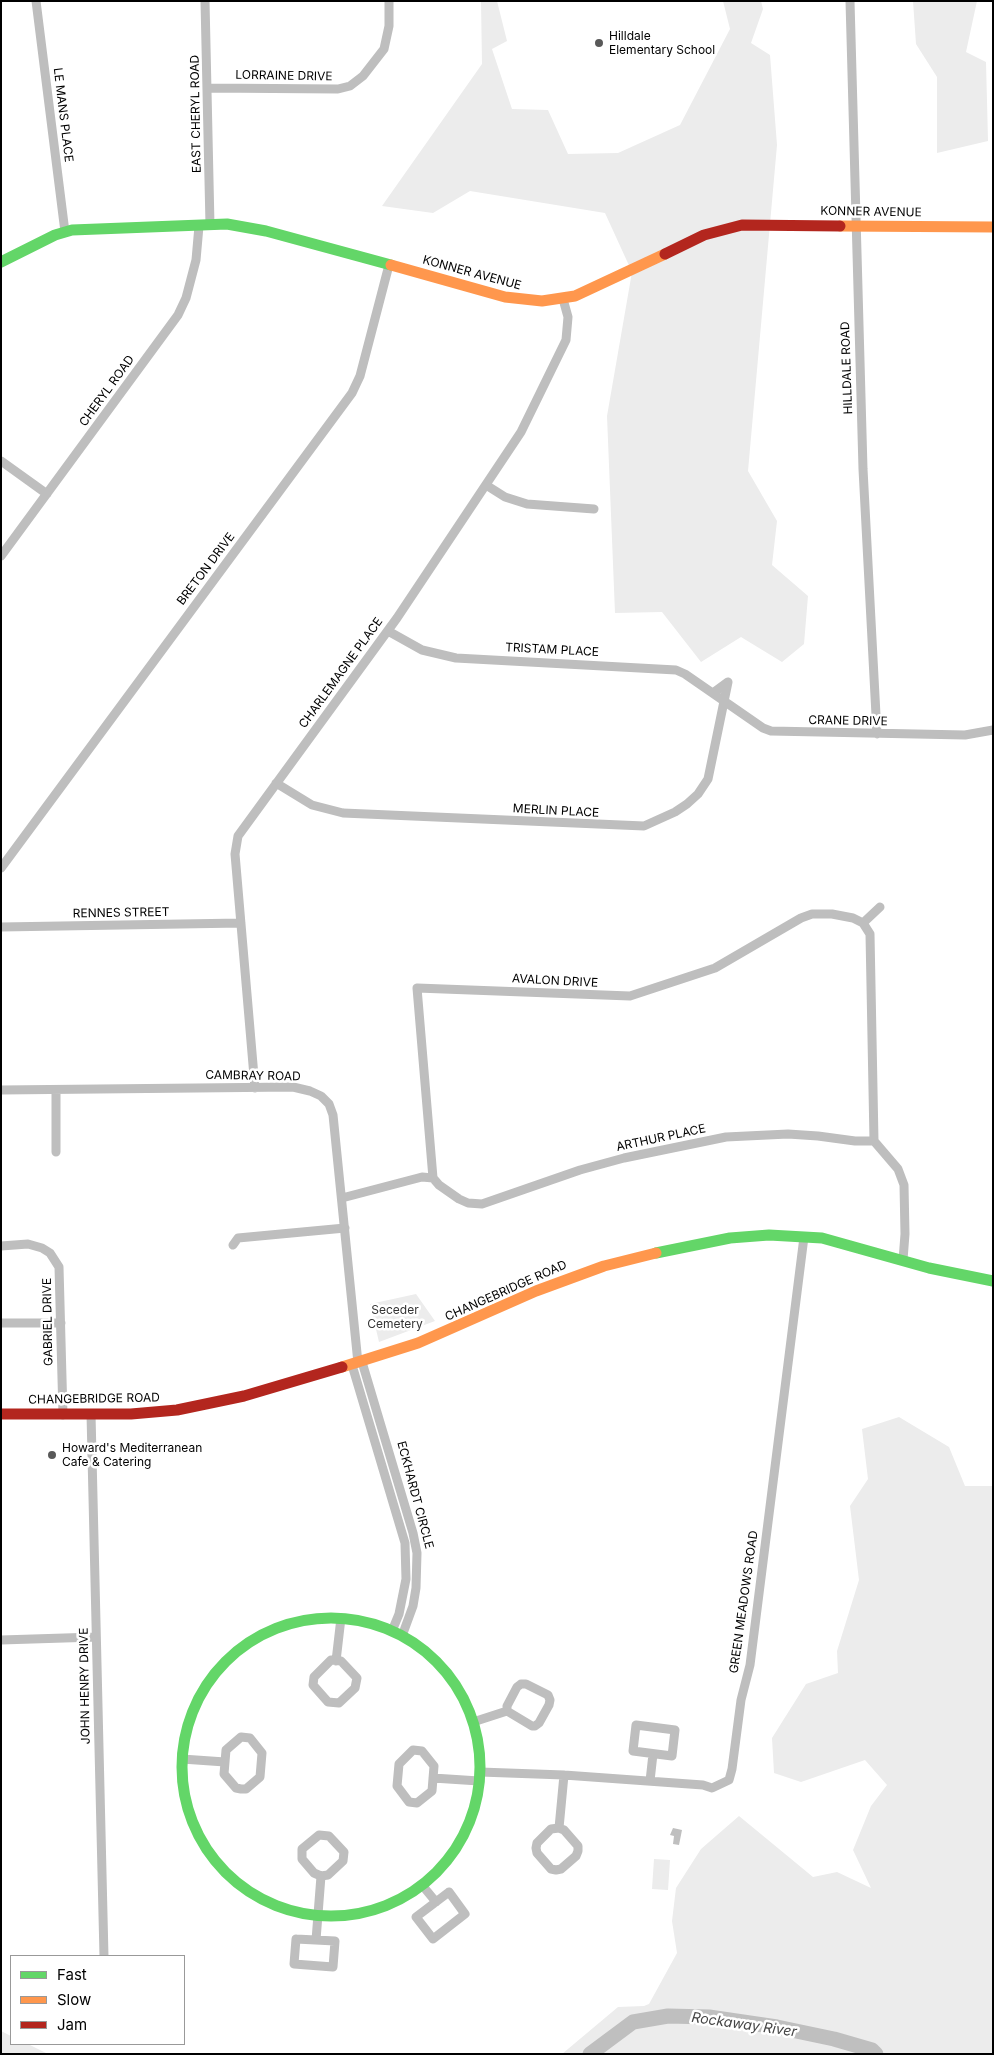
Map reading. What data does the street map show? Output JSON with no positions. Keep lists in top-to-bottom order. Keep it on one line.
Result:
{"streets":{"street":["LORRAINE DRIVE","EAST CHERYL ROAD","LE MANS PLACE","KONNER AVENUE","HILLDALE ROAD","CHERYL ROAD","BRETON DRIVE","TRISTAM PLACE","CHARLEMAGNE PLACE","CRANE DRIVE","MERLIN PLACE","RENNES STREET","AVALON DRIVE","CAMBRAY ROAD","ARTHUR PLACE","CHANGEBRIDGE ROAD","GABRIEL DRIVE","ECKHARDT CIRCLE","GREEN MEADOWS ROAD","JOHN HENRY DRIVE"]},"crossings":[["LORRAINE DRIVE","EAST CHERYL ROAD"],["EAST CHERYL ROAD","KONNER AVENUE"],["EAST CHERYL ROAD","CHERYL ROAD"],["LE MANS PLACE","KONNER AVENUE"],["KONNER AVENUE","HILLDALE ROAD"],["KONNER AVENUE","CHERYL ROAD"],["KONNER AVENUE","BRETON DRIVE"],["KONNER AVENUE","CHARLEMAGNE PLACE"],["HILLDALE ROAD","CRANE DRIVE"],["TRISTAM PLACE","CHARLEMAGNE PLACE"],["TRISTAM PLACE","CRANE DRIVE"],["TRISTAM PLACE","MERLIN PLACE"],["CHARLEMAGNE PLACE","MERLIN PLACE"],["CHARLEMAGNE PLACE","RENNES STREET"],["CHARLEMAGNE PLACE","CAMBRAY ROAD"],["CRANE DRIVE","MERLIN PLACE"],["AVALON DRIVE","ARTHUR PLACE"],["CAMBRAY ROAD","CHANGEBRIDGE ROAD"],["CAMBRAY ROAD","ECKHARDT CIRCLE"],["CHANGEBRIDGE ROAD","GABRIEL DRIVE"],["CHANGEBRIDGE ROAD","ECKHARDT CIRCLE"],["CHANGEBRIDGE ROAD","GREEN MEADOWS ROAD"],["CHANGEBRIDGE ROAD","JOHN HENRY DRIVE"]],"water":["Rockaway River"],"parks":["Seceder Cemetery"],"places":["Hilldale Elementary School","Howard's Mediterranean Cafe & Catering"],"legend":["Fast","Slow","Jam"]}
